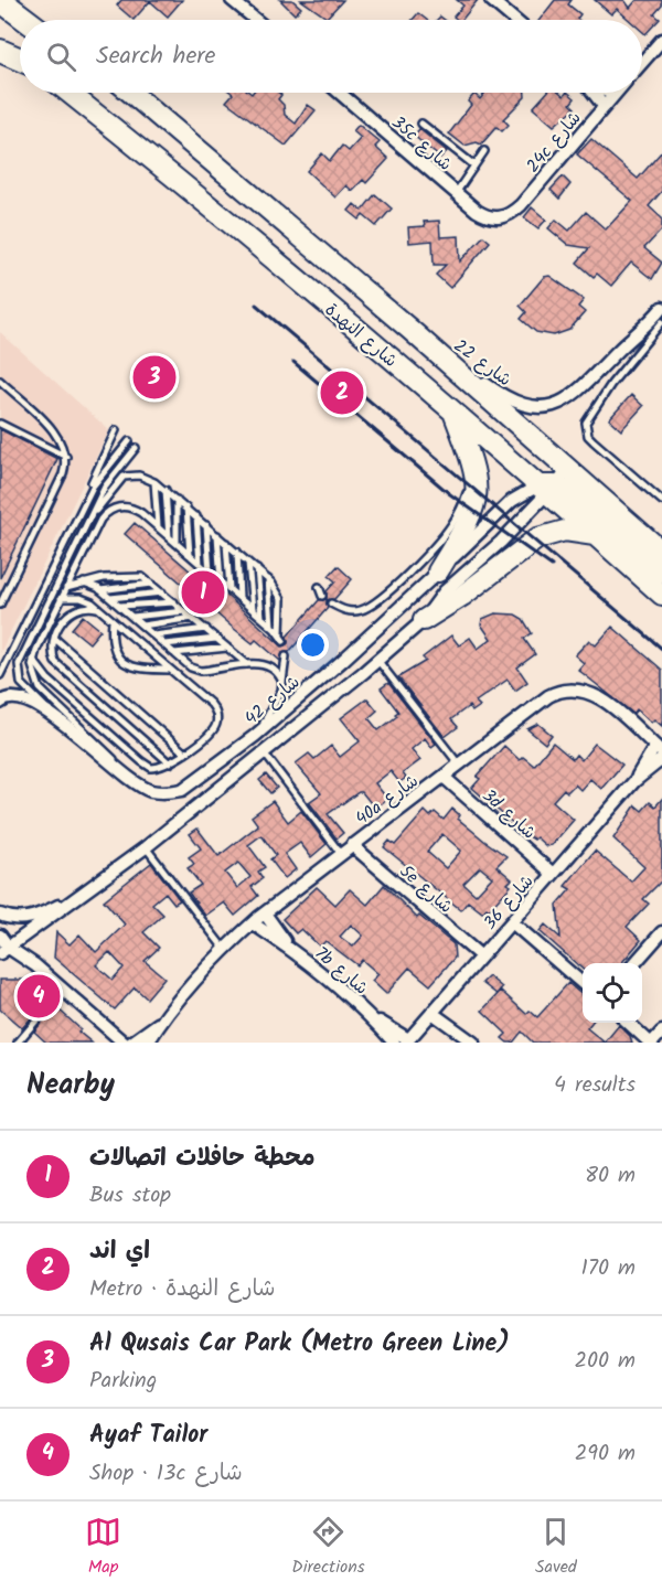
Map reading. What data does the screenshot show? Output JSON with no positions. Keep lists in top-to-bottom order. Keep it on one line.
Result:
{"streets":{"main road":["شارع النهدة"],"street":["24c شارع","35c شارع","شارع 22","شارع 42","40a شارع","3d شارع","5e شارع","شارع 36","7b شارع"]},"crossings":[["24c شارع","35c شارع"],["شارع النهدة","شارع 22"],["شارع النهدة","شارع 42"],["40a شارع","3d شارع"],["40a شارع","5e شارع"],["40a شارع","شارع 36"],["40a شارع","7b شارع"],["3d شارع","شارع 36"],["5e شارع","شارع 36"],["شارع 36","7b شارع"]],"page":{"search":"Search here","pins":["3","2","1","4"],"heading":["Nearby","4 results"],"list":[{"mark":"1","name":"محطة حافلات اتصالات","note":"Bus stop","value":"80 m"},{"mark":"2","name":"اي اند","note":"Metro · شارع النهدة","value":"170 m"},{"mark":"3","name":"Al Qusais Car Park (Metro Green Line)","note":"Parking","value":"200 m"},{"mark":"4","name":"Ayaf Tailor","note":"Shop · 13c شارع","value":"290 m"}],"nav":["Map","Directions","Saved"]}}
